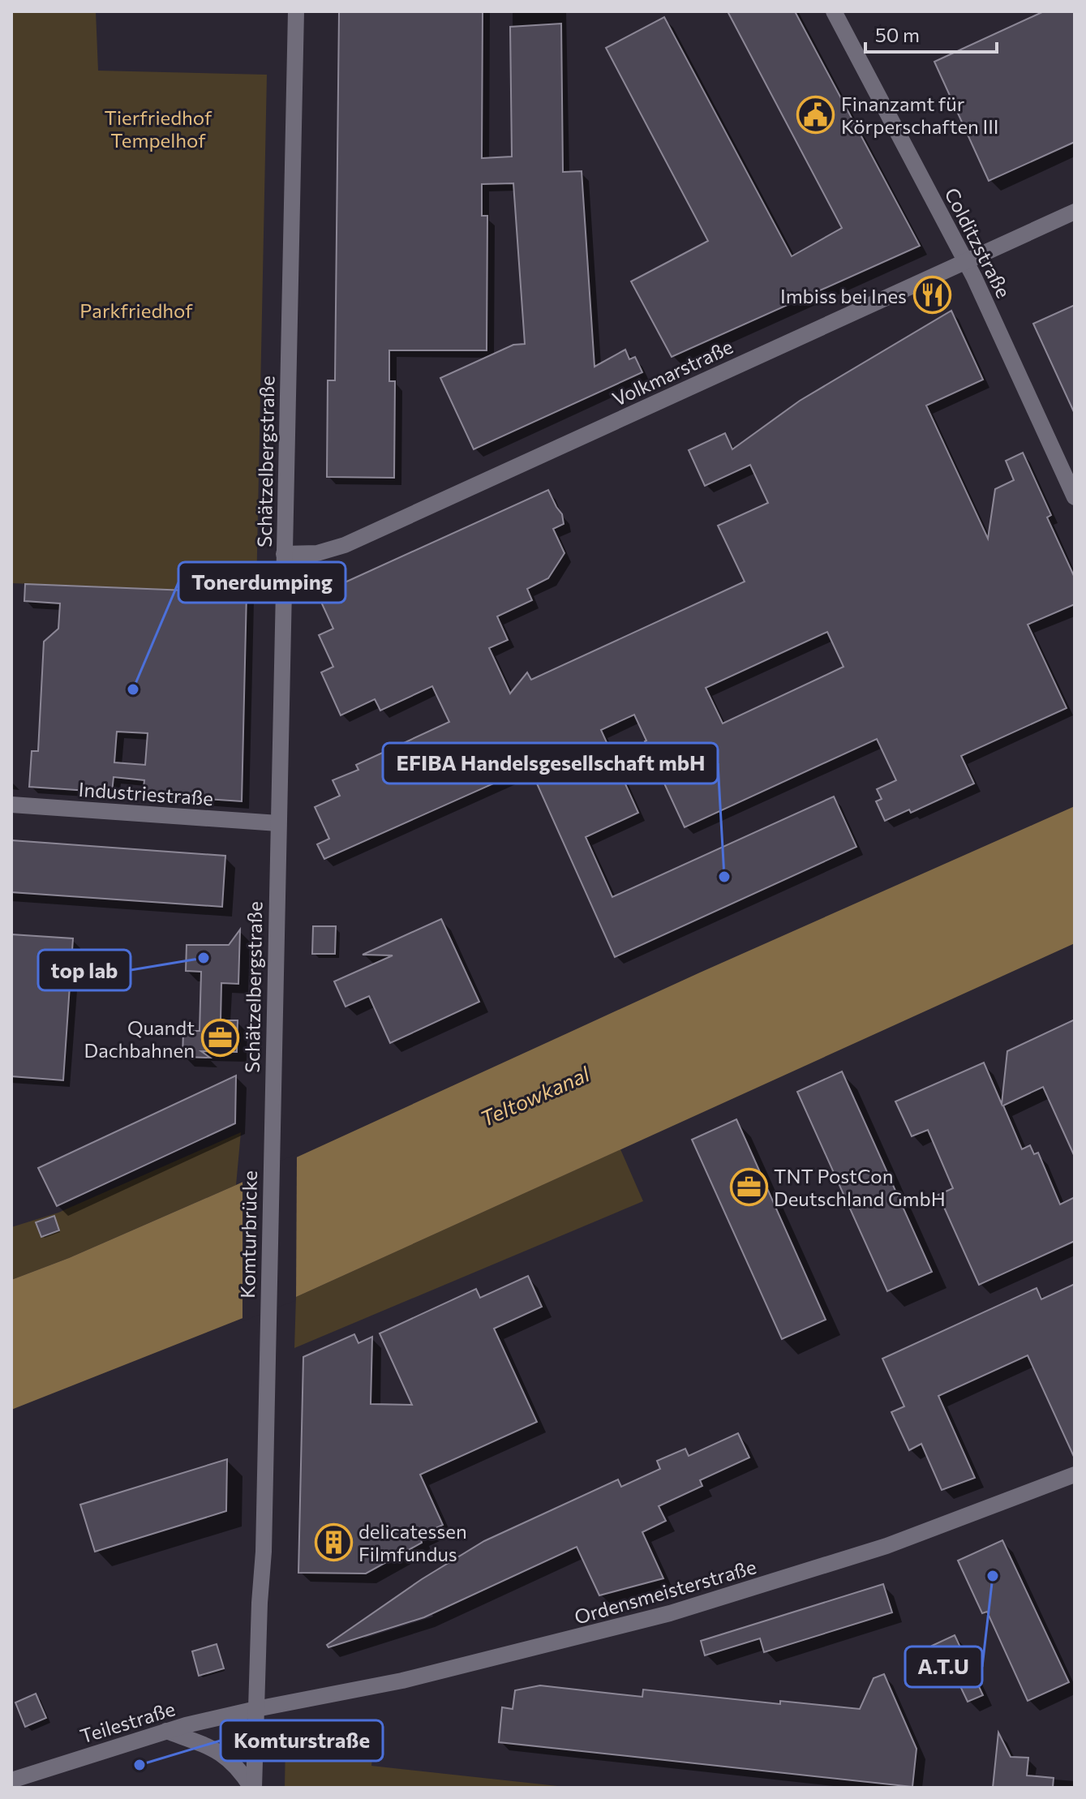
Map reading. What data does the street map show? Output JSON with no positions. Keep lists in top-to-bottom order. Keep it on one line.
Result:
{"streets":{"street":["Colditzstraße","Volkmarstraße","Schätzelbergstraße","Industriestraße","Komturbrücke","Ordensmeisterstraße","Teilestraße"]},"crossings":[["Colditzstraße","Volkmarstraße"],["Volkmarstraße","Schätzelbergstraße"],["Schätzelbergstraße","Industriestraße"],["Schätzelbergstraße","Komturbrücke"],["Komturbrücke","Ordensmeisterstraße"],["Komturbrücke","Teilestraße"],["Ordensmeisterstraße","Teilestraße"]],"water":["Teltowkanal"],"parks":["Tierfriedhof Tempelhof","Parkfriedhof"],"places":{"public building":["Finanzamt für Körperschaften III"],"restaurant":["Imbiss bei Ines"],"other":["Tonerdumping","EFIBA Handelsgesellschaft mbH","top lab","A.T.U","Komturstraße"],"office":["Quandt Dachbahnen","TNT PostCon Deutschland GmbH"],"building":["delicatessen Filmfundus"]},"scale_bar":"50 m"}
